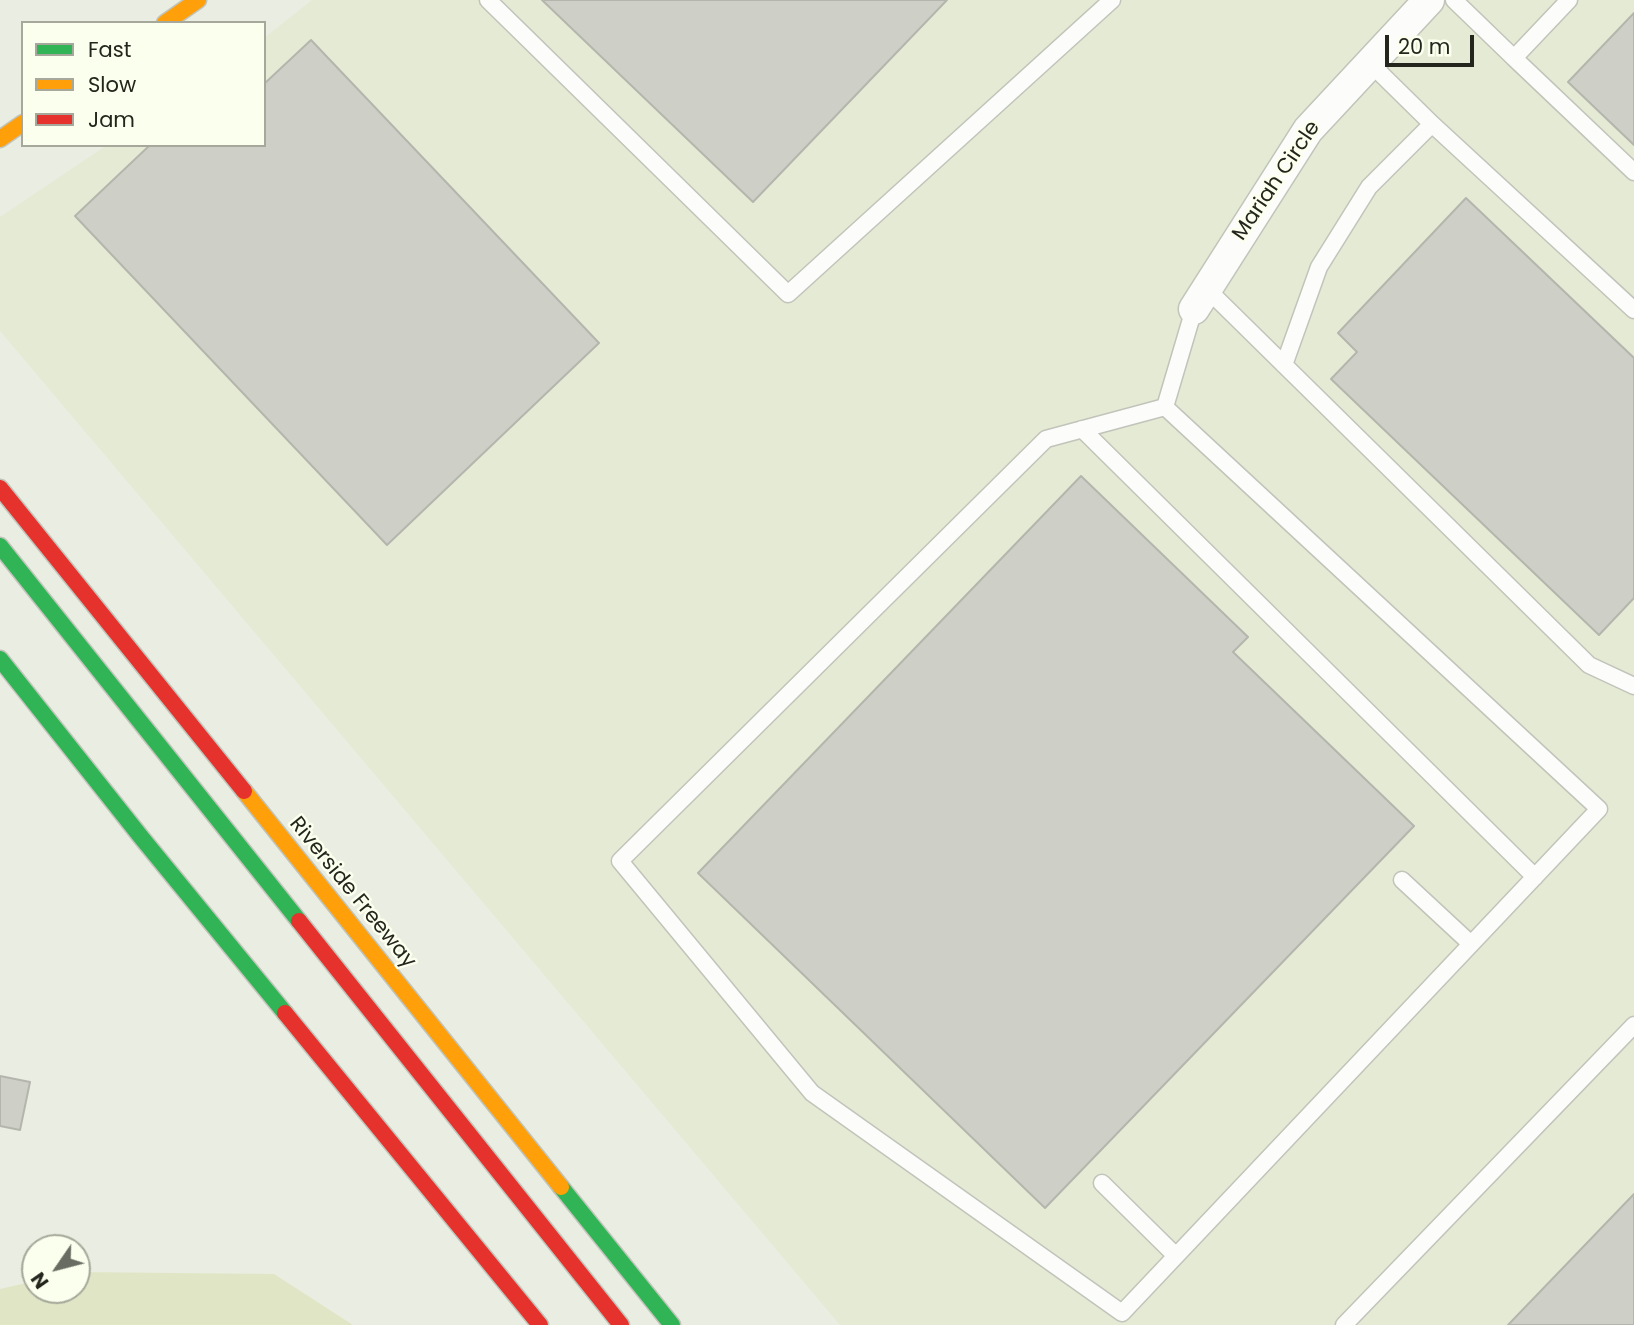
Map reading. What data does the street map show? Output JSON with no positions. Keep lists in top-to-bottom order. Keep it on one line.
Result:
{"streets":{"main road":["Riverside Freeway"],"street":["Mariah Circle"]},"legend":["Fast","Slow","Jam"],"scale_bar":"20 m","north":"bottom left"}
